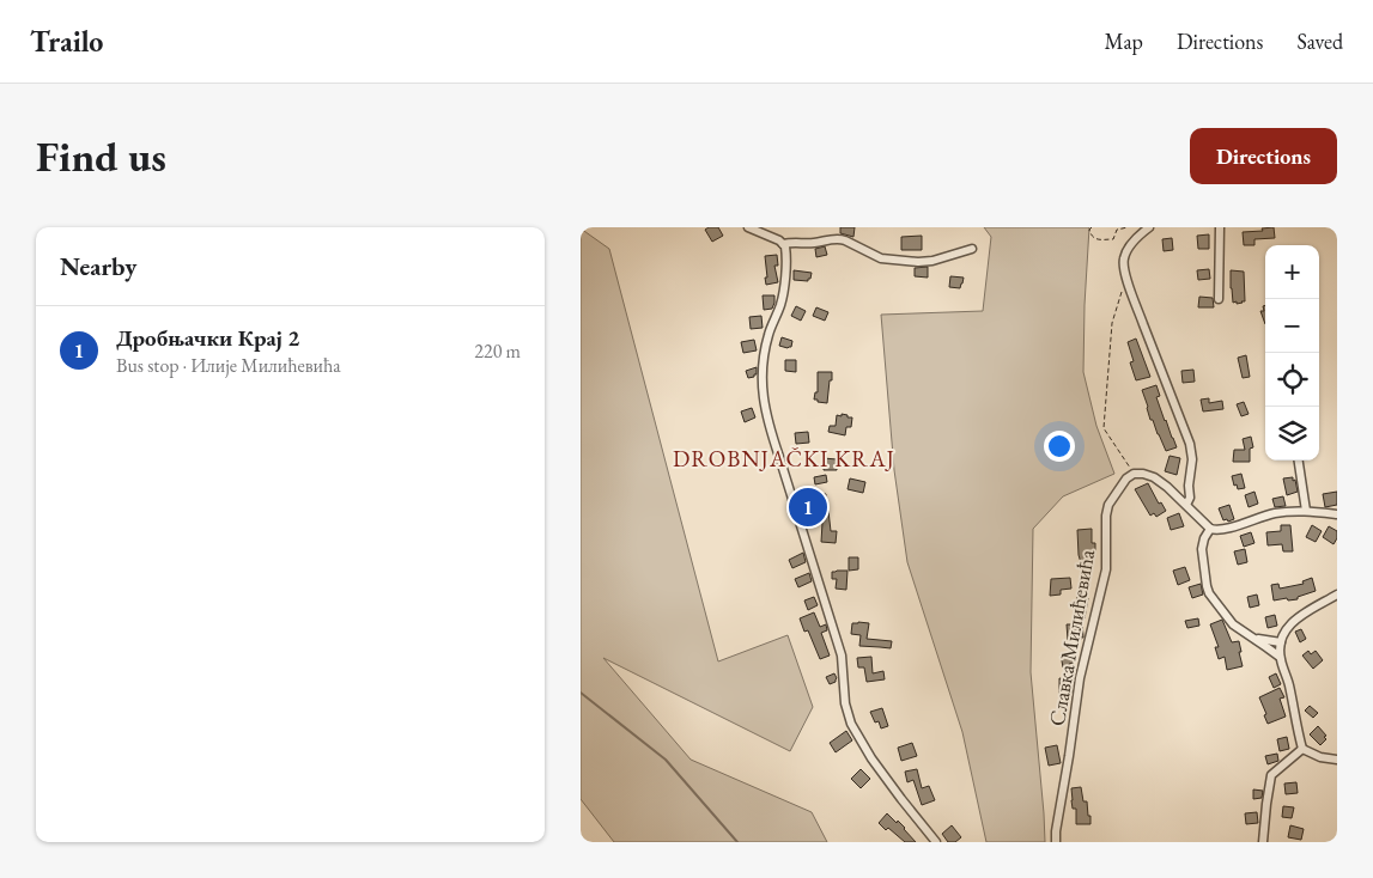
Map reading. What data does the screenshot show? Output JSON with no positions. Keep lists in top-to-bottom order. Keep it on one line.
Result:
{"streets":{"street":["Славка Милићевића"]},"districts":["DROBNJAČKI KRAJ"],"page":{"header":"Trailo","nav":["Map","Directions","Saved"],"buttons":"Directions","title":"Find us","heading":"Nearby","map_buttons":["+","−"],"list":[{"mark":"1","name":"Дробњачки Крај 2","note":"Bus stop · Илије Милићевића","value":"220 m"}],"pins":"1"}}
